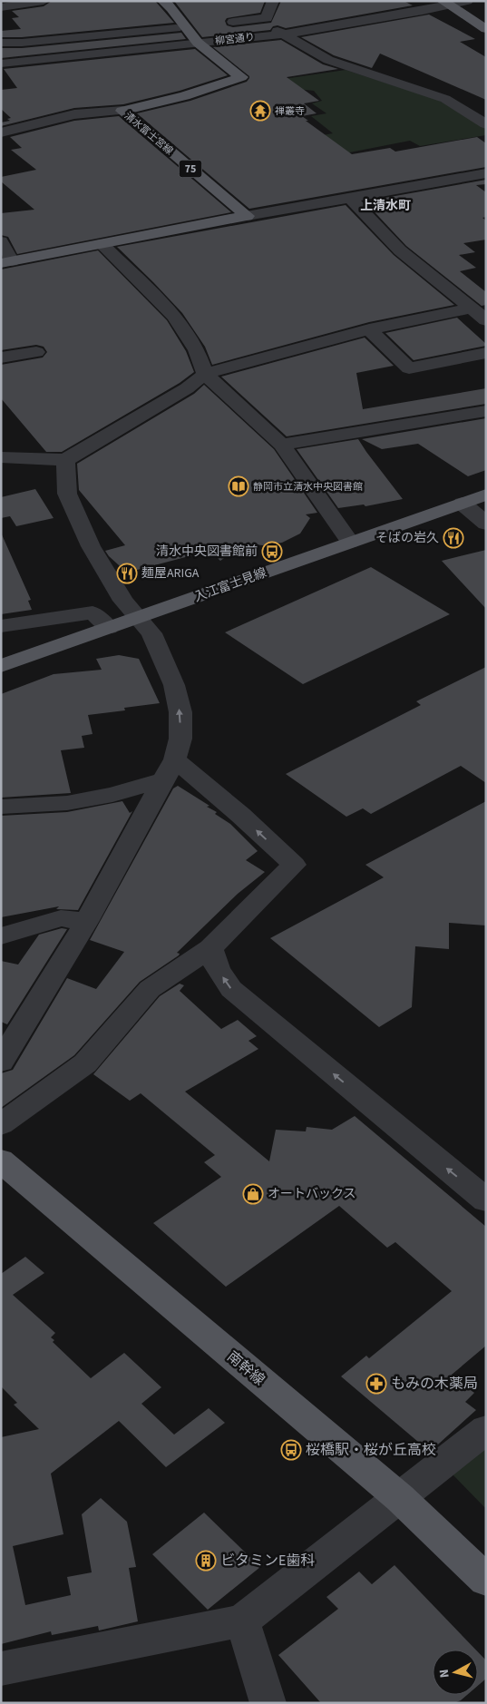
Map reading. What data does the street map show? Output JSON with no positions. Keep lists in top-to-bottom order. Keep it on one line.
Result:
{"streets":{"main road":["清水富士宮線","75","入江富士見線","南幹線"],"street":["柳宮通り"]},"crossings":[["柳宮通り","清水富士宮線"]],"districts":["上清水町"],"places":{"temple":["禅叢寺"],"library":["静岡市立清水中央図書館"],"restaurant":["そばの岩久","麺屋ARIGA"],"bus stop":["清水中央図書館前","桜橋駅・桜が丘高校"],"shop":["オートバックス"],"pharmacy":["もみの木薬局"],"building":["ビタミンE歯科"]},"north":"left"}
